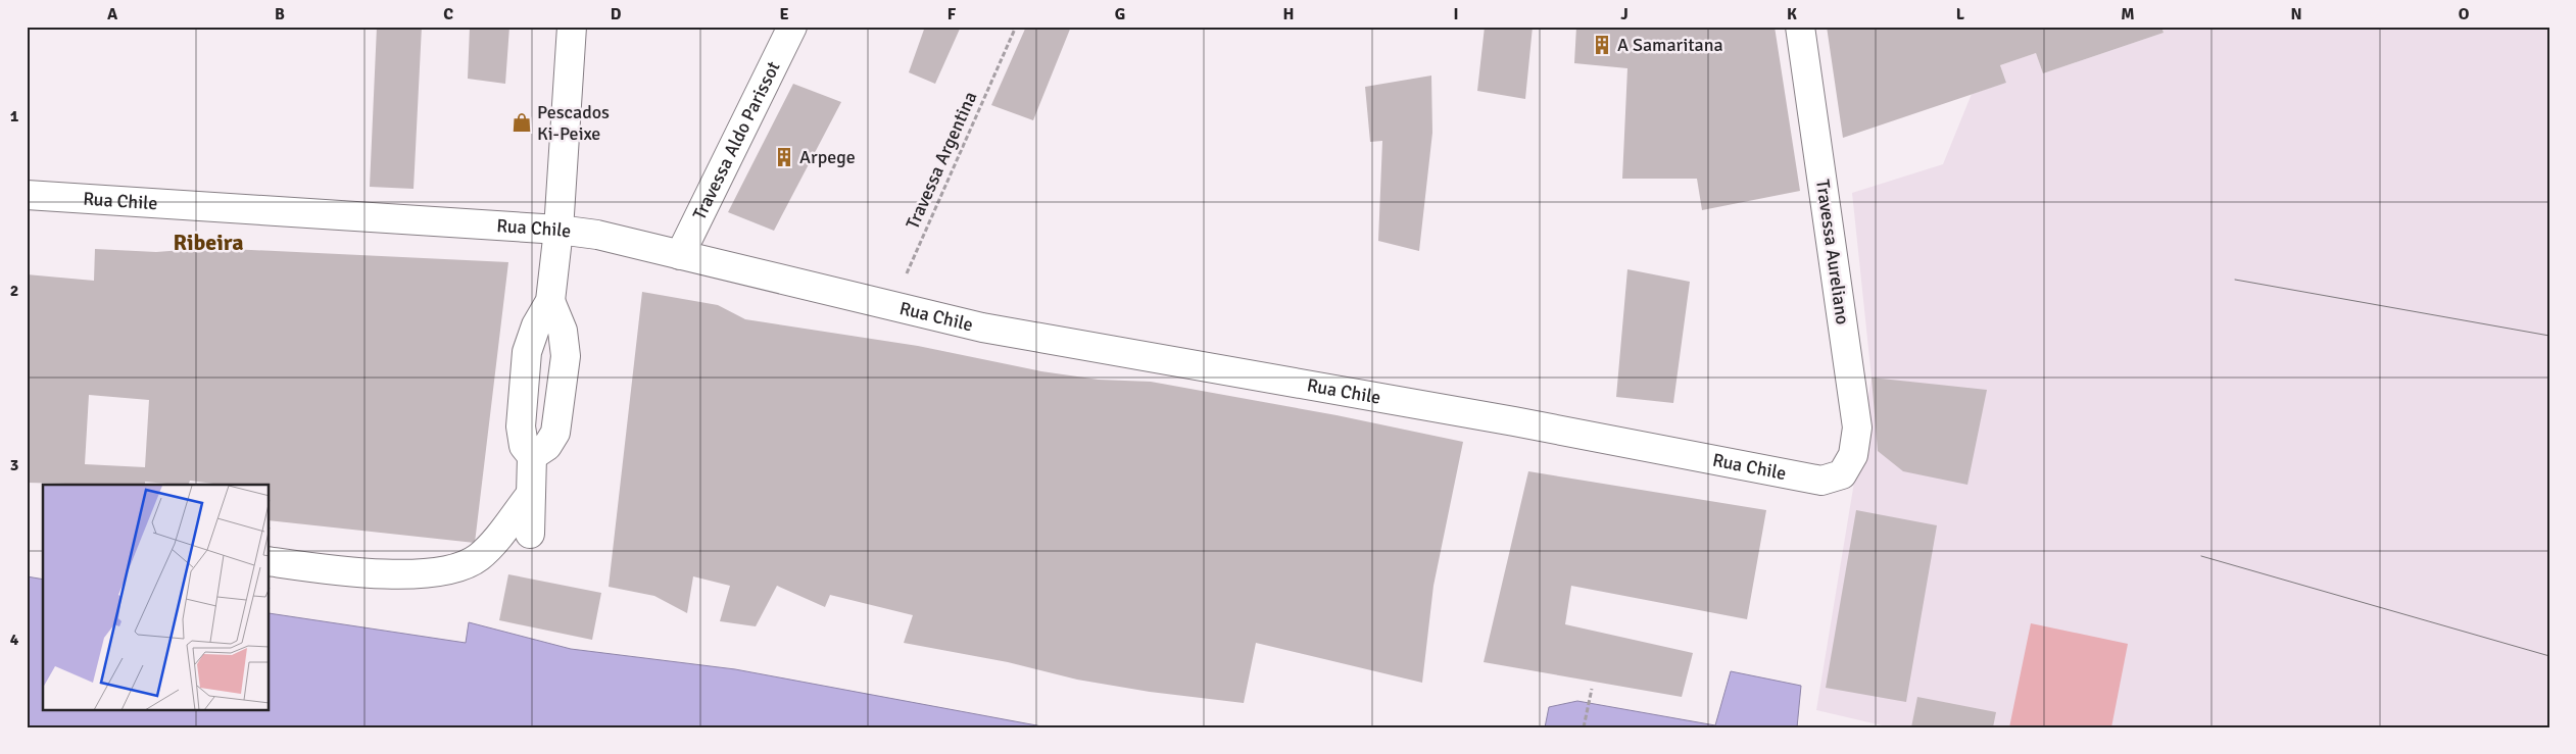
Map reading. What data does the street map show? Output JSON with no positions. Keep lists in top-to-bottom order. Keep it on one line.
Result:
{"streets":{"street":["Travessa Aldo Parissot","Rua Chile","Travessa Aureliano"],"path":["Travessa Argentina"]},"crossings":[["Travessa Aldo Parissot","Rua Chile"],["Travessa Argentina","Rua Chile"],["Rua Chile","Travessa Aureliano"]],"districts":["Ribeira"],"places":{"building":["A Samaritana","Arpege"],"shop":["Pescados Ki-Peixe"]},"grid":{"columns":["A","B","C","D","E","F","G","H","I","J","K","L","M","N","O"],"rows":["1","2","3","4"]}}
